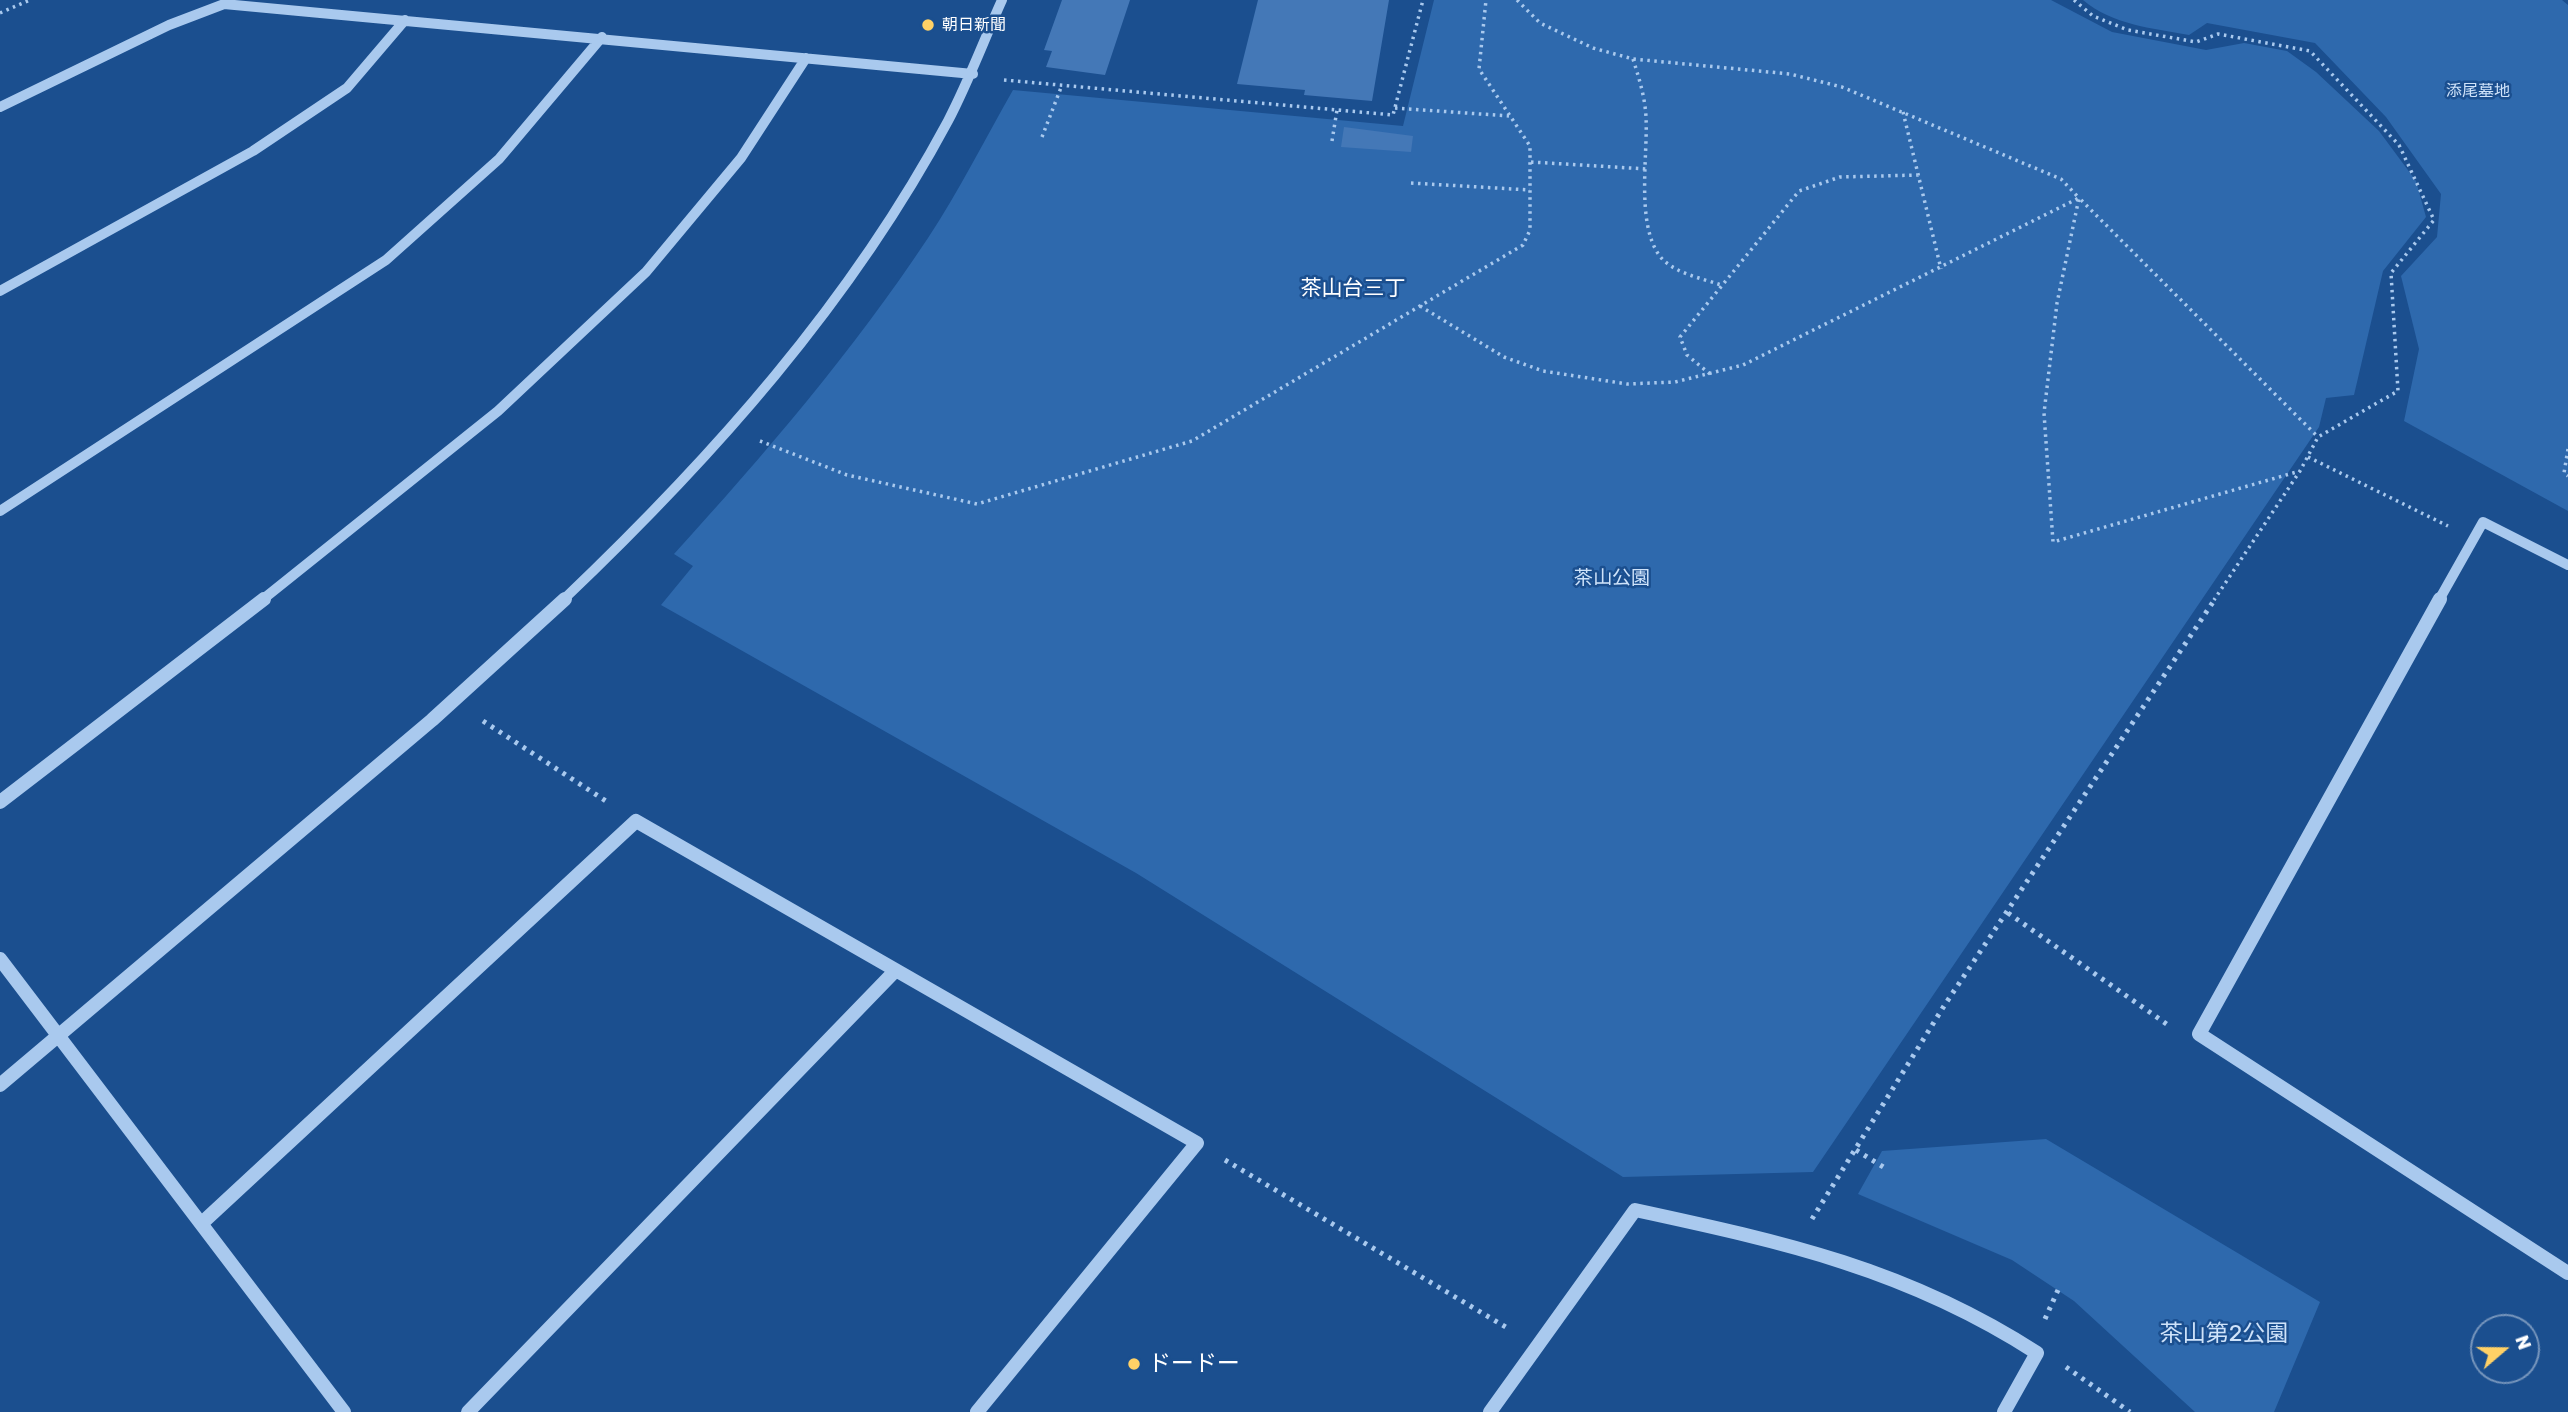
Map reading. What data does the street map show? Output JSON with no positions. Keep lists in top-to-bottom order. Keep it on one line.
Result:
{"districts":["茶山台三丁"],"parks":["添尾墓地","茶山公園","茶山第2公園"],"places":["朝日新聞","ドードー"],"north":"right"}
